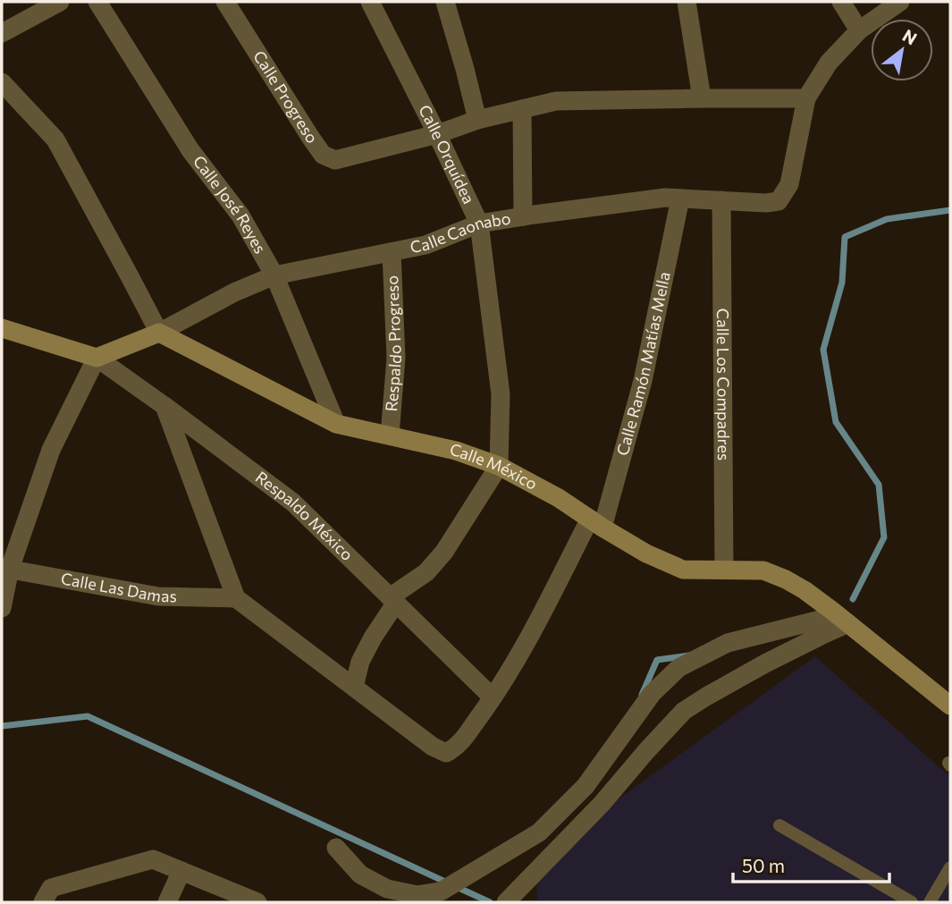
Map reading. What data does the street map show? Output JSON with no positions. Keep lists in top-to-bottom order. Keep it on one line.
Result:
{"streets":{"street":["Calle Progreso","Calle Orquídea","Calle José Reyes","Calle Caonabo","Respaldo Progreso","Calle Ramón Matías Mella","Calle Los Compadres","Calle México","Respaldo México","Calle Las Damas"]},"crossings":[["Calle Progreso","Calle Orquídea"],["Calle Progreso","Calle Caonabo"],["Calle Orquídea","Calle Caonabo"],["Calle Orquídea","Calle México"],["Calle José Reyes","Calle Caonabo"],["Calle José Reyes","Calle México"],["Calle Caonabo","Respaldo Progreso"],["Calle Caonabo","Calle Ramón Matías Mella"],["Calle Caonabo","Calle Los Compadres"],["Calle Caonabo","Calle México"],["Respaldo Progreso","Calle México"],["Calle Ramón Matías Mella","Calle México"],["Calle Ramón Matías Mella","Respaldo México"],["Calle Los Compadres","Calle México"]],"scale_bar":"50 m","north":"top right"}
